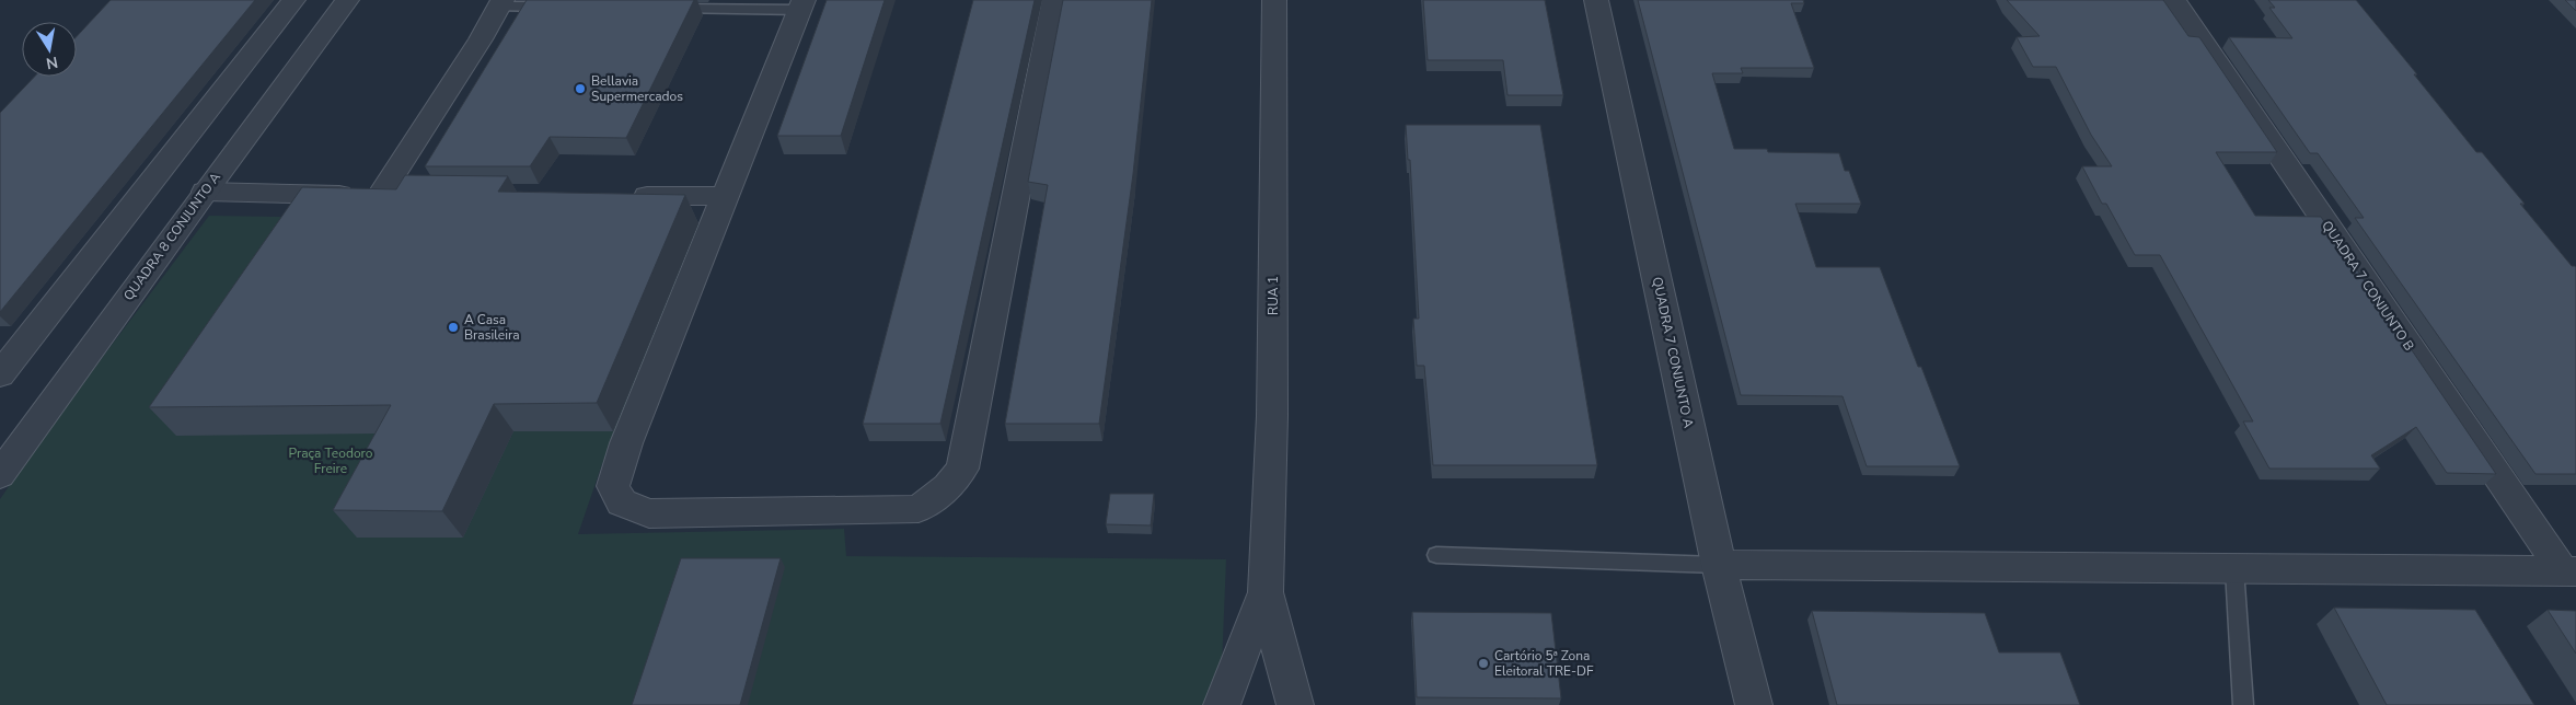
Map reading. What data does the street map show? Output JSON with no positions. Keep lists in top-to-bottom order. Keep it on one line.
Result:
{"streets":{"street":["QUADRA 8 CONJUNTO A","QUADRA 7 CONJUNTO B","RUA 1","QUADRA 7 CONJUNTO A"]},"parks":["Praça Teodoro Freire"],"places":["Bellavia Supermercados","A Casa Brasileira","Cartório 5ª Zona Eleitoral TRE-DF"],"north":"bottom"}
